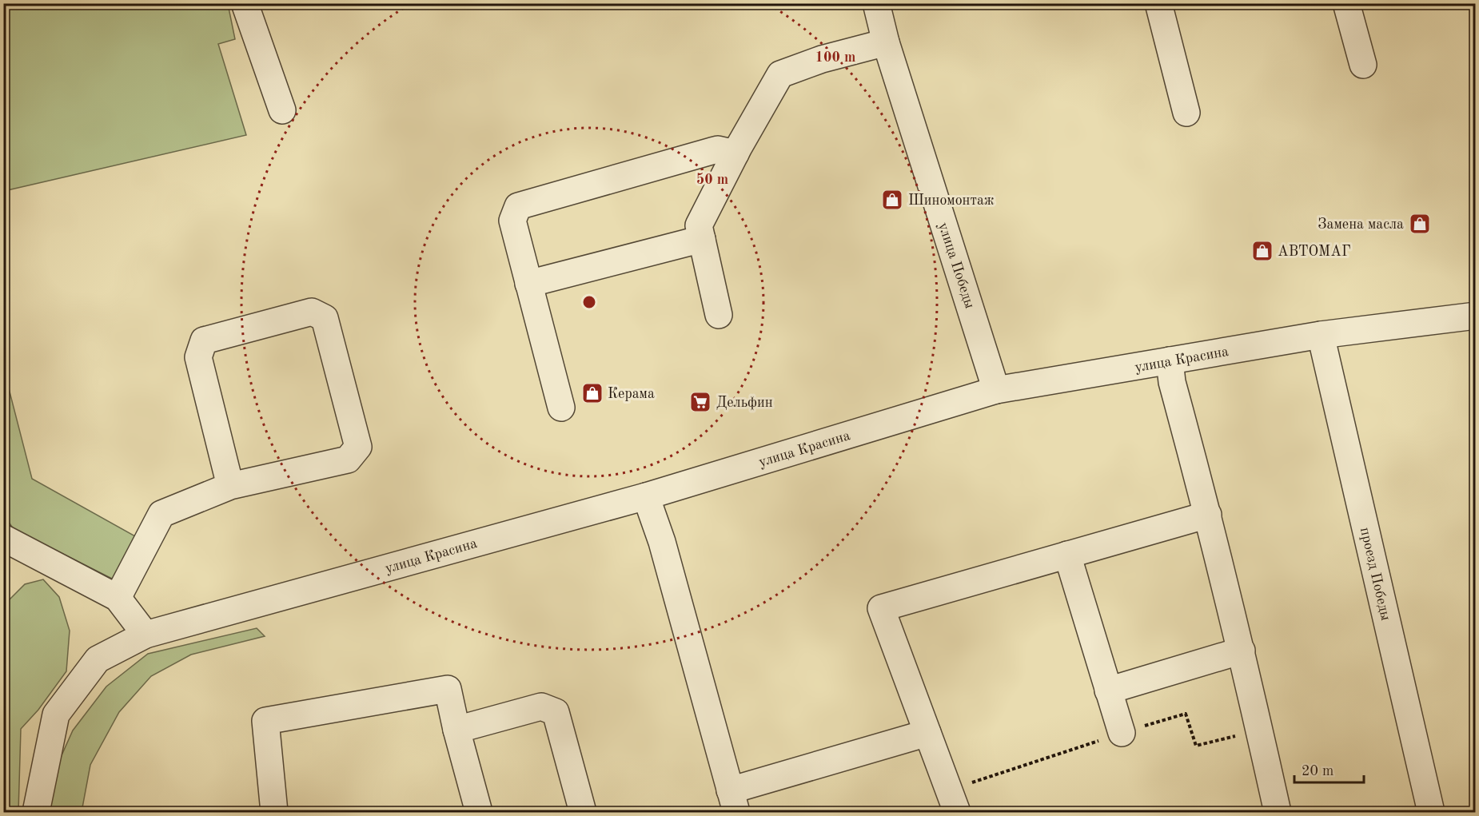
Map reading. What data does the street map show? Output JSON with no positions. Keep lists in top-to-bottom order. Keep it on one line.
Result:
{"streets":{"street":["улица Победы","улица Красина","проезд Победы"]},"crossings":[["улица Победы","улица Красина"],["улица Красина","проезд Победы"]],"places":{"shop":["Шиномонтаж","Замена масла","АВТОМАГ","Керама"],"supermarket":["Дельфин"]},"scale_bar":"20 m","rings":["100 m","50 m"]}
